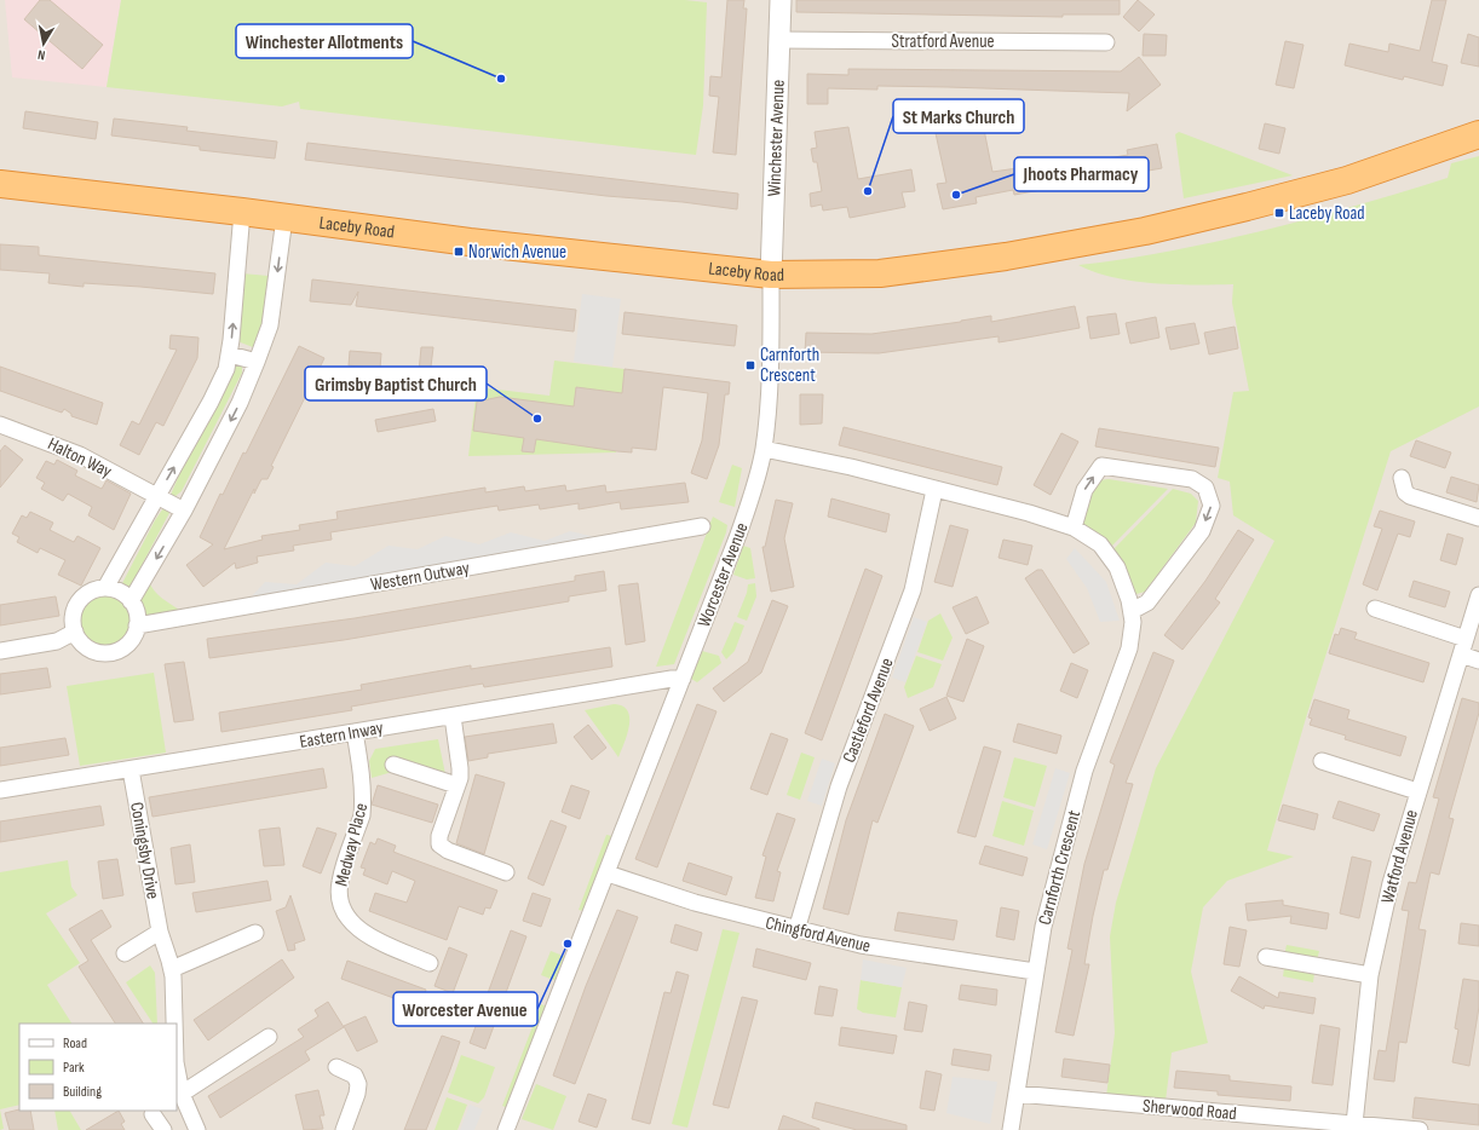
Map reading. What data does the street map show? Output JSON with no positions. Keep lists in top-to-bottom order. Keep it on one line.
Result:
{"streets":{"highway":["Laceby Road"],"street":["Stratford Avenue","Winchester Avenue","Halton Way","Worcester Avenue","Western Outway","Castleford Avenue","Eastern Inway","Medway Place","Coningsby Drive","Watford Avenue","Carnforth Crescent","Chingford Avenue","Sherwood Road"]},"crossings":[["Stratford Avenue","Winchester Avenue"],["Winchester Avenue","Laceby Road"],["Winchester Avenue","Worcester Avenue"],["Laceby Road","Worcester Avenue"],["Worcester Avenue","Eastern Inway"],["Worcester Avenue","Carnforth Crescent"],["Worcester Avenue","Chingford Avenue"],["Castleford Avenue","Carnforth Crescent"],["Castleford Avenue","Chingford Avenue"],["Eastern Inway","Medway Place"],["Eastern Inway","Coningsby Drive"],["Watford Avenue","Sherwood Road"],["Carnforth Crescent","Chingford Avenue"],["Carnforth Crescent","Sherwood Road"]],"places":{"other":["Winchester Allotments","St Marks Church","Jhoots Pharmacy","Grimsby Baptist Church","Worcester Avenue"],"transit":["Laceby Road","Norwich Avenue","Carnforth Crescent"]},"legend":["Road","Park","Building"],"north":"bottom"}
